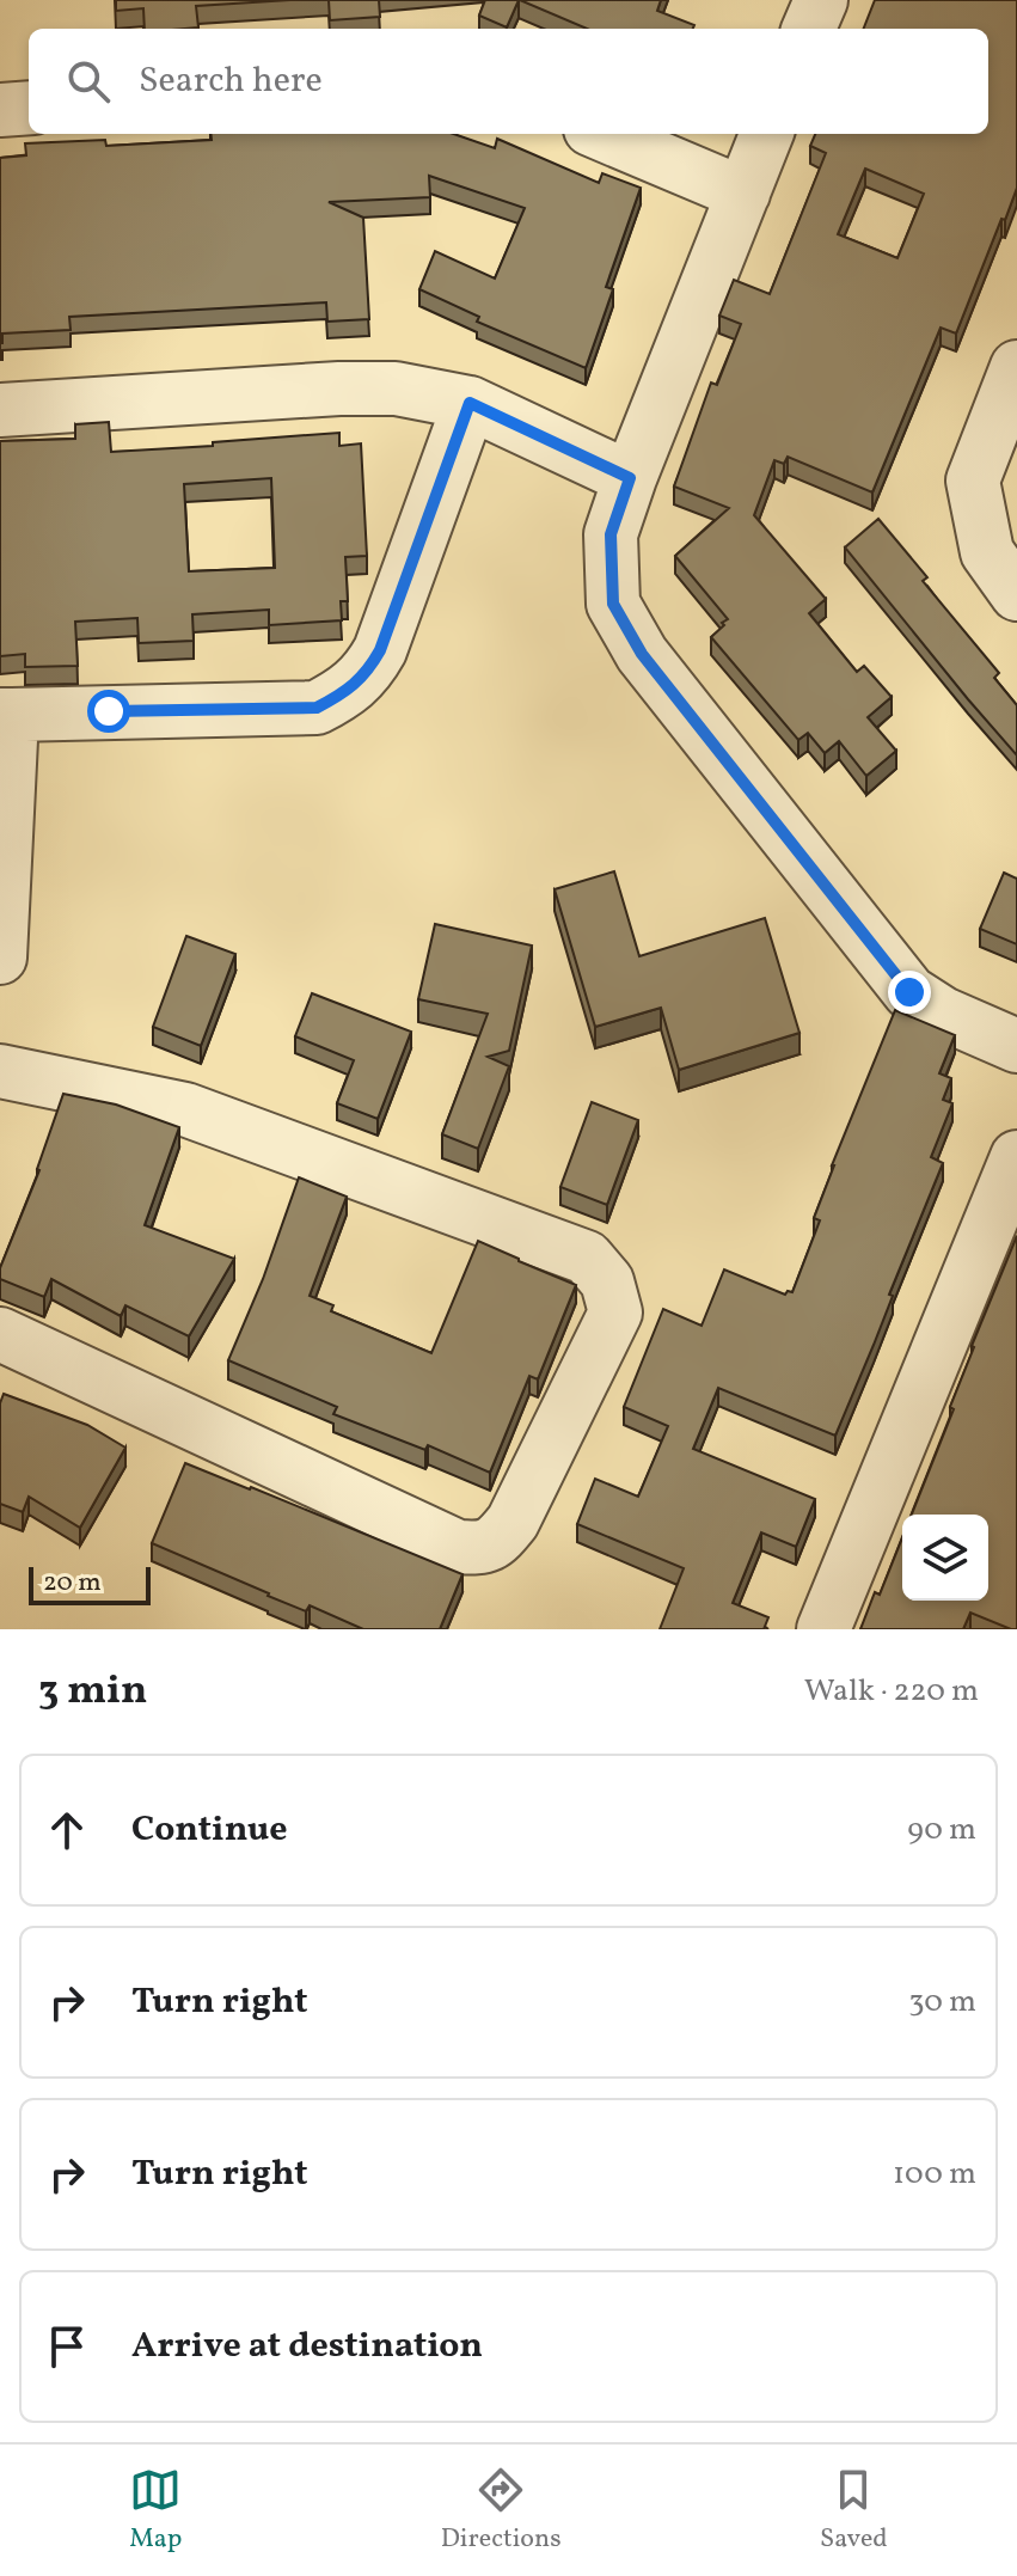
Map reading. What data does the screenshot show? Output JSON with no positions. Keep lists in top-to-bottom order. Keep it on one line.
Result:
{"scale_bar":"20 m","page":{"search":"Search here","scale":"20 m","heading":["3 min","Walk · 220 m"],"list":[["Continue","90 m"],["Turn right","30 m"],["Turn right","100 m"],"Arrive at destination"],"nav":["Map","Directions","Saved"]}}
